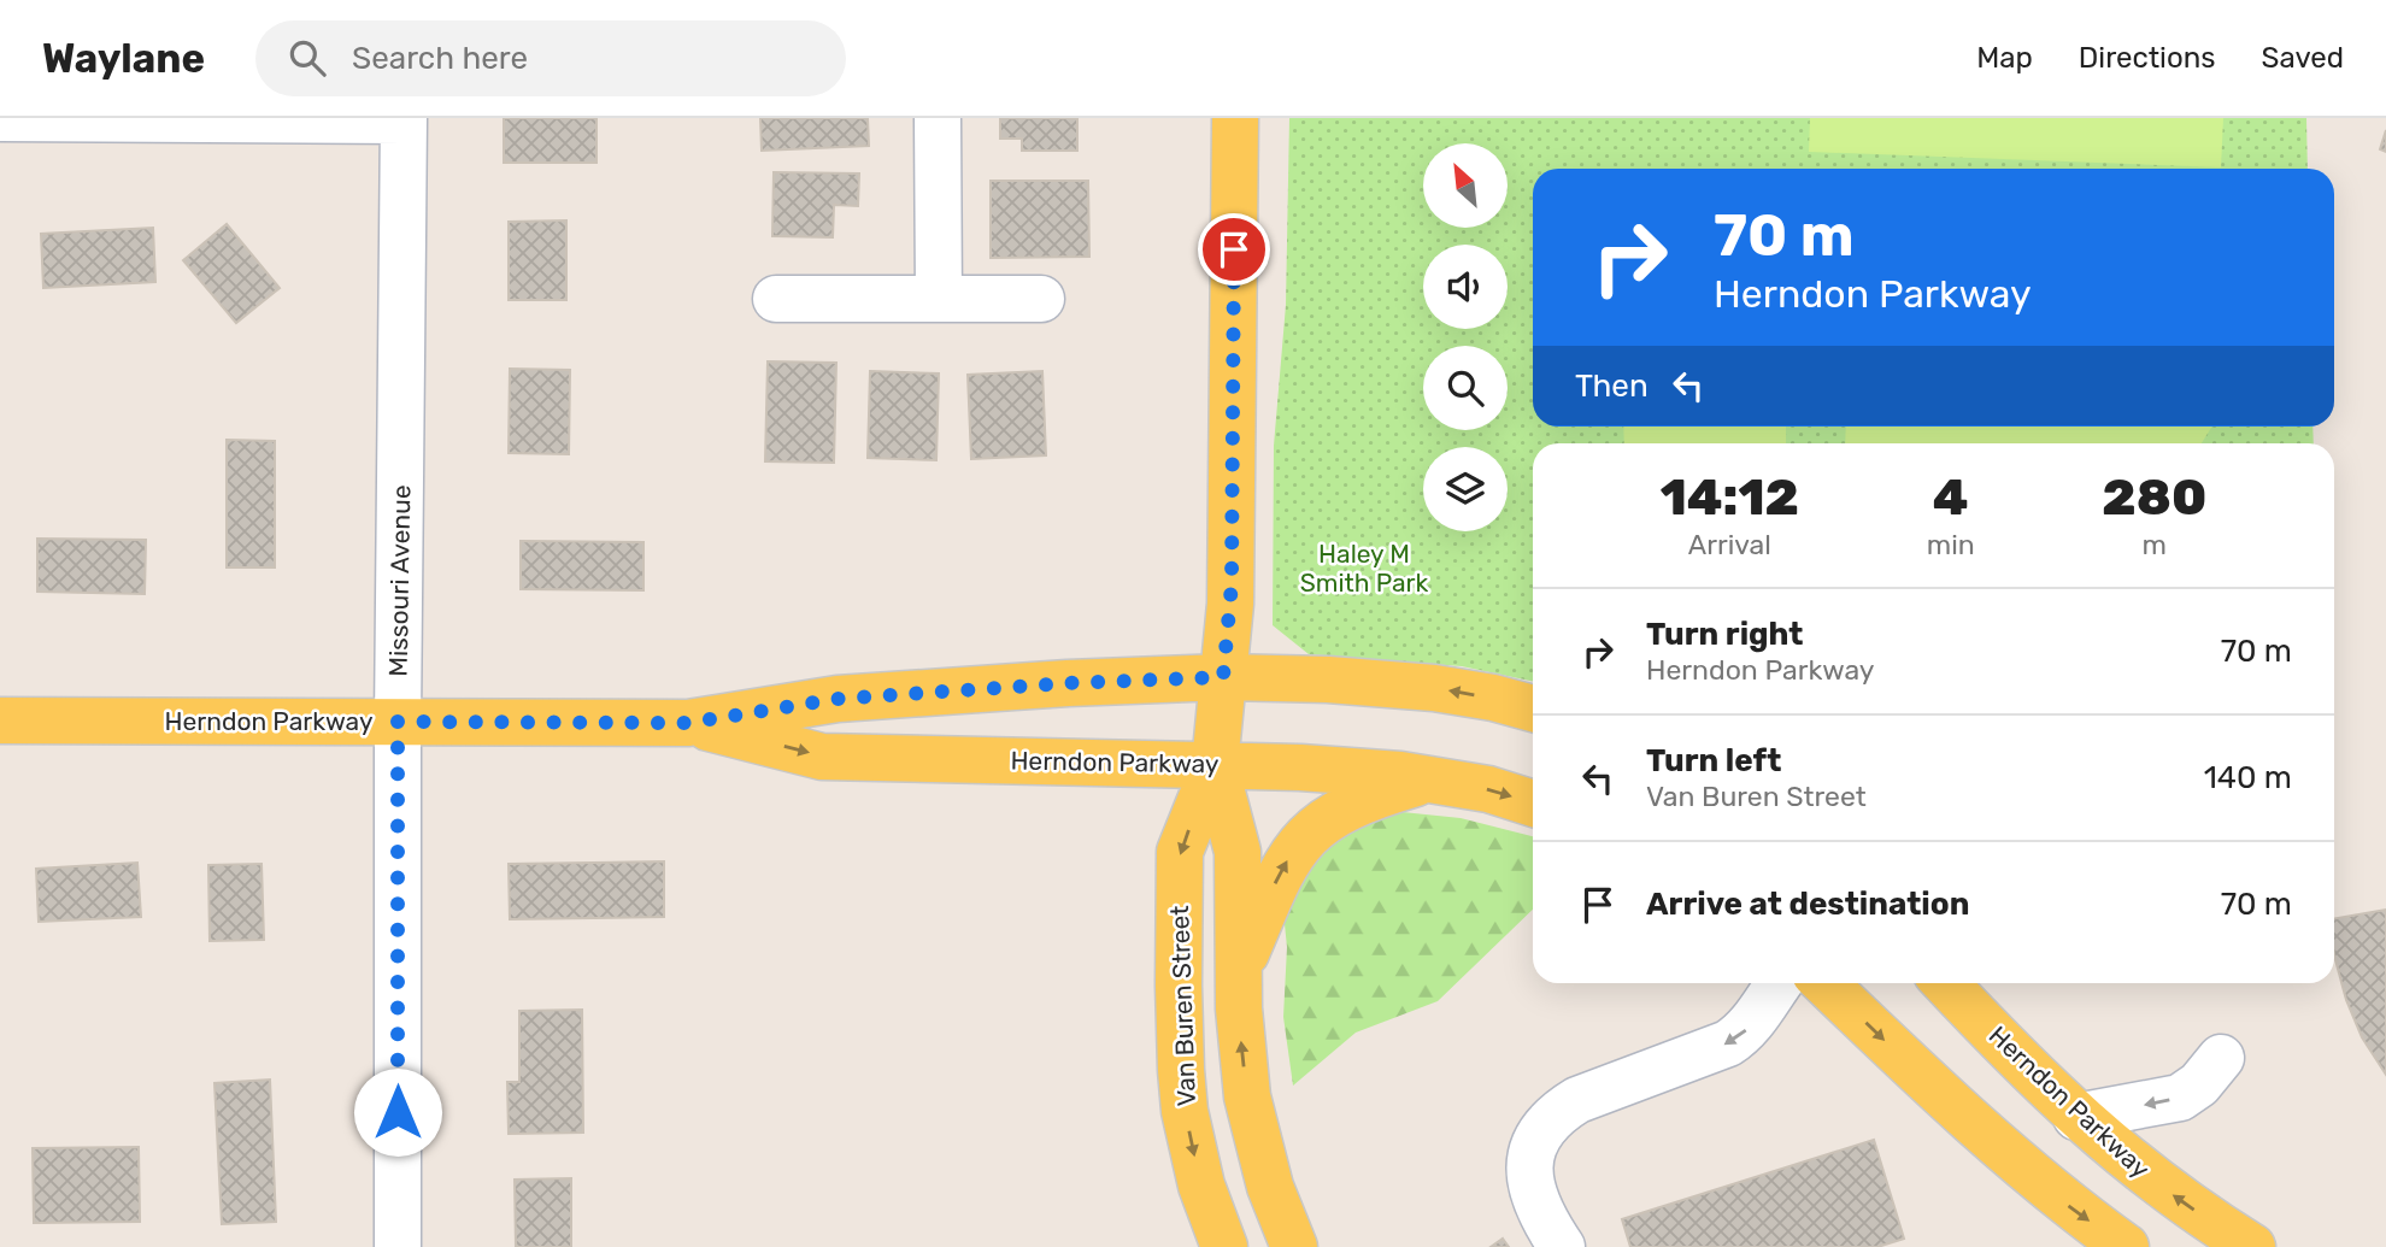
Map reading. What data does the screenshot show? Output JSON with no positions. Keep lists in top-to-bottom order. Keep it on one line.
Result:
{"streets":{"main road":["Herndon Parkway","Van Buren Street"],"street":["Missouri Avenue"]},"crossings":[["Missouri Avenue","Herndon Parkway"],["Herndon Parkway","Van Buren Street"]],"parks":["Haley M Smith Park"],"north":"top left","page":{"header":"Waylane","search":"Search here","nav":["Map","Directions","Saved"],"turn":["70 m","Herndon Parkway"],"then":"Then","eta":["14:12","Arrival","4","min","280","m"],"list":[{"name":"Turn right","note":"Herndon Parkway","value":"70 m"},{"name":"Turn left","note":"Van Buren Street","value":"140 m"},{"name":"Arrive at destination","value":"70 m"}]}}
